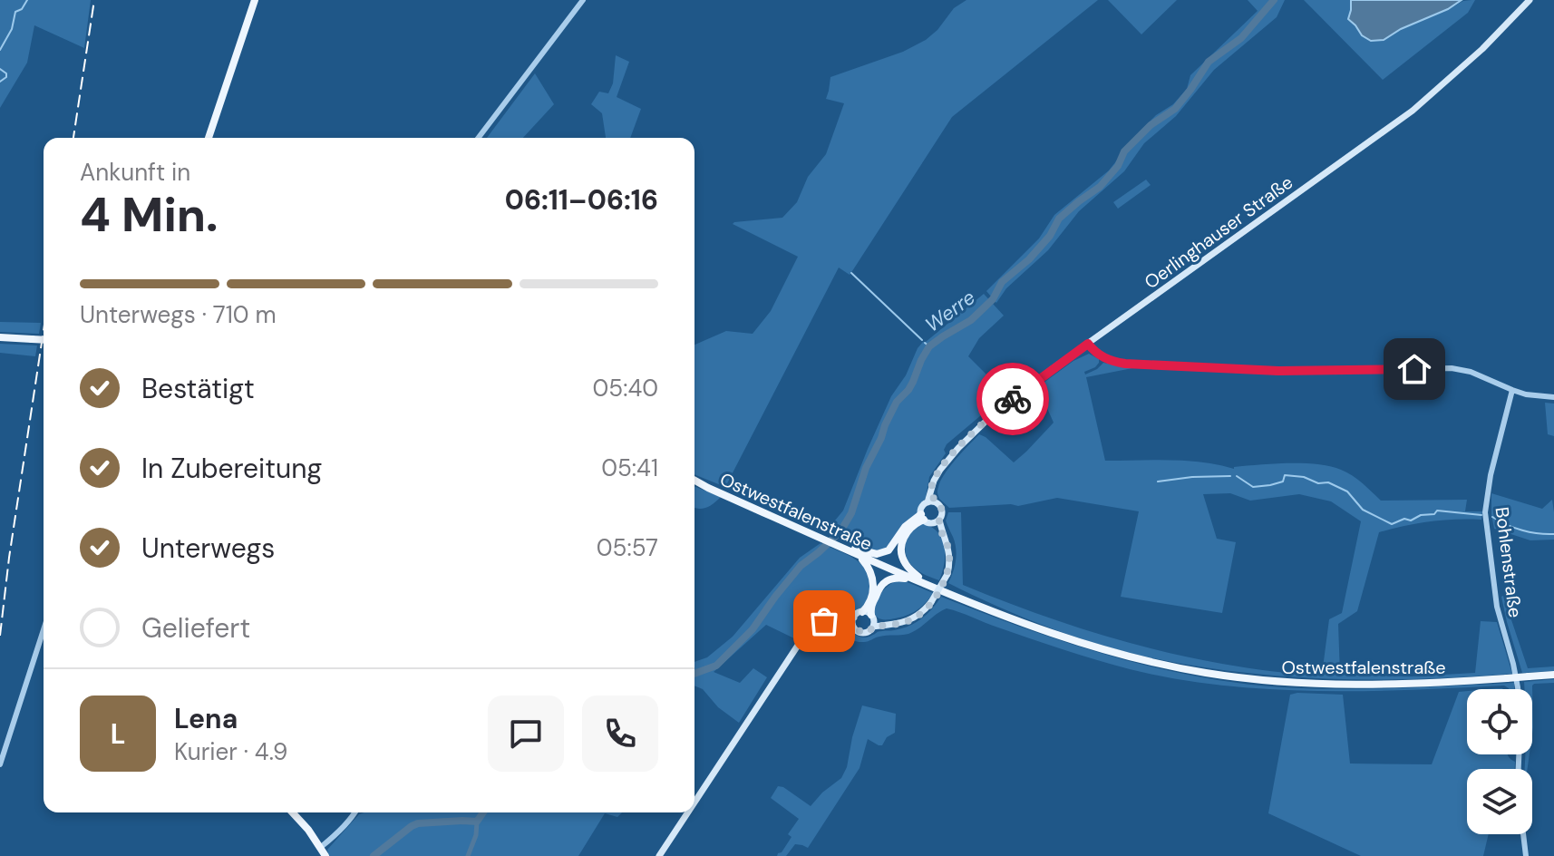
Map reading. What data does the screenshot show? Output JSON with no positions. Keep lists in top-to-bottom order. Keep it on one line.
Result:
{"streets":{"main road":["Oerlinghauser Straße","Ostwestfalenstraße"],"street":["Bohlenstraße"]},"water":["Werre"],"page":{"heading":["4 Min.","Ankunft in","06:11–06:16"],"panel":["Lena","Kurier · 4.9"],"bar":"Unterwegs · 710 m","list":[["Bestätigt","05:40"],["In Zubereitung","05:41"],["Unterwegs","05:57"],"Geliefert"],"round":"L"}}
